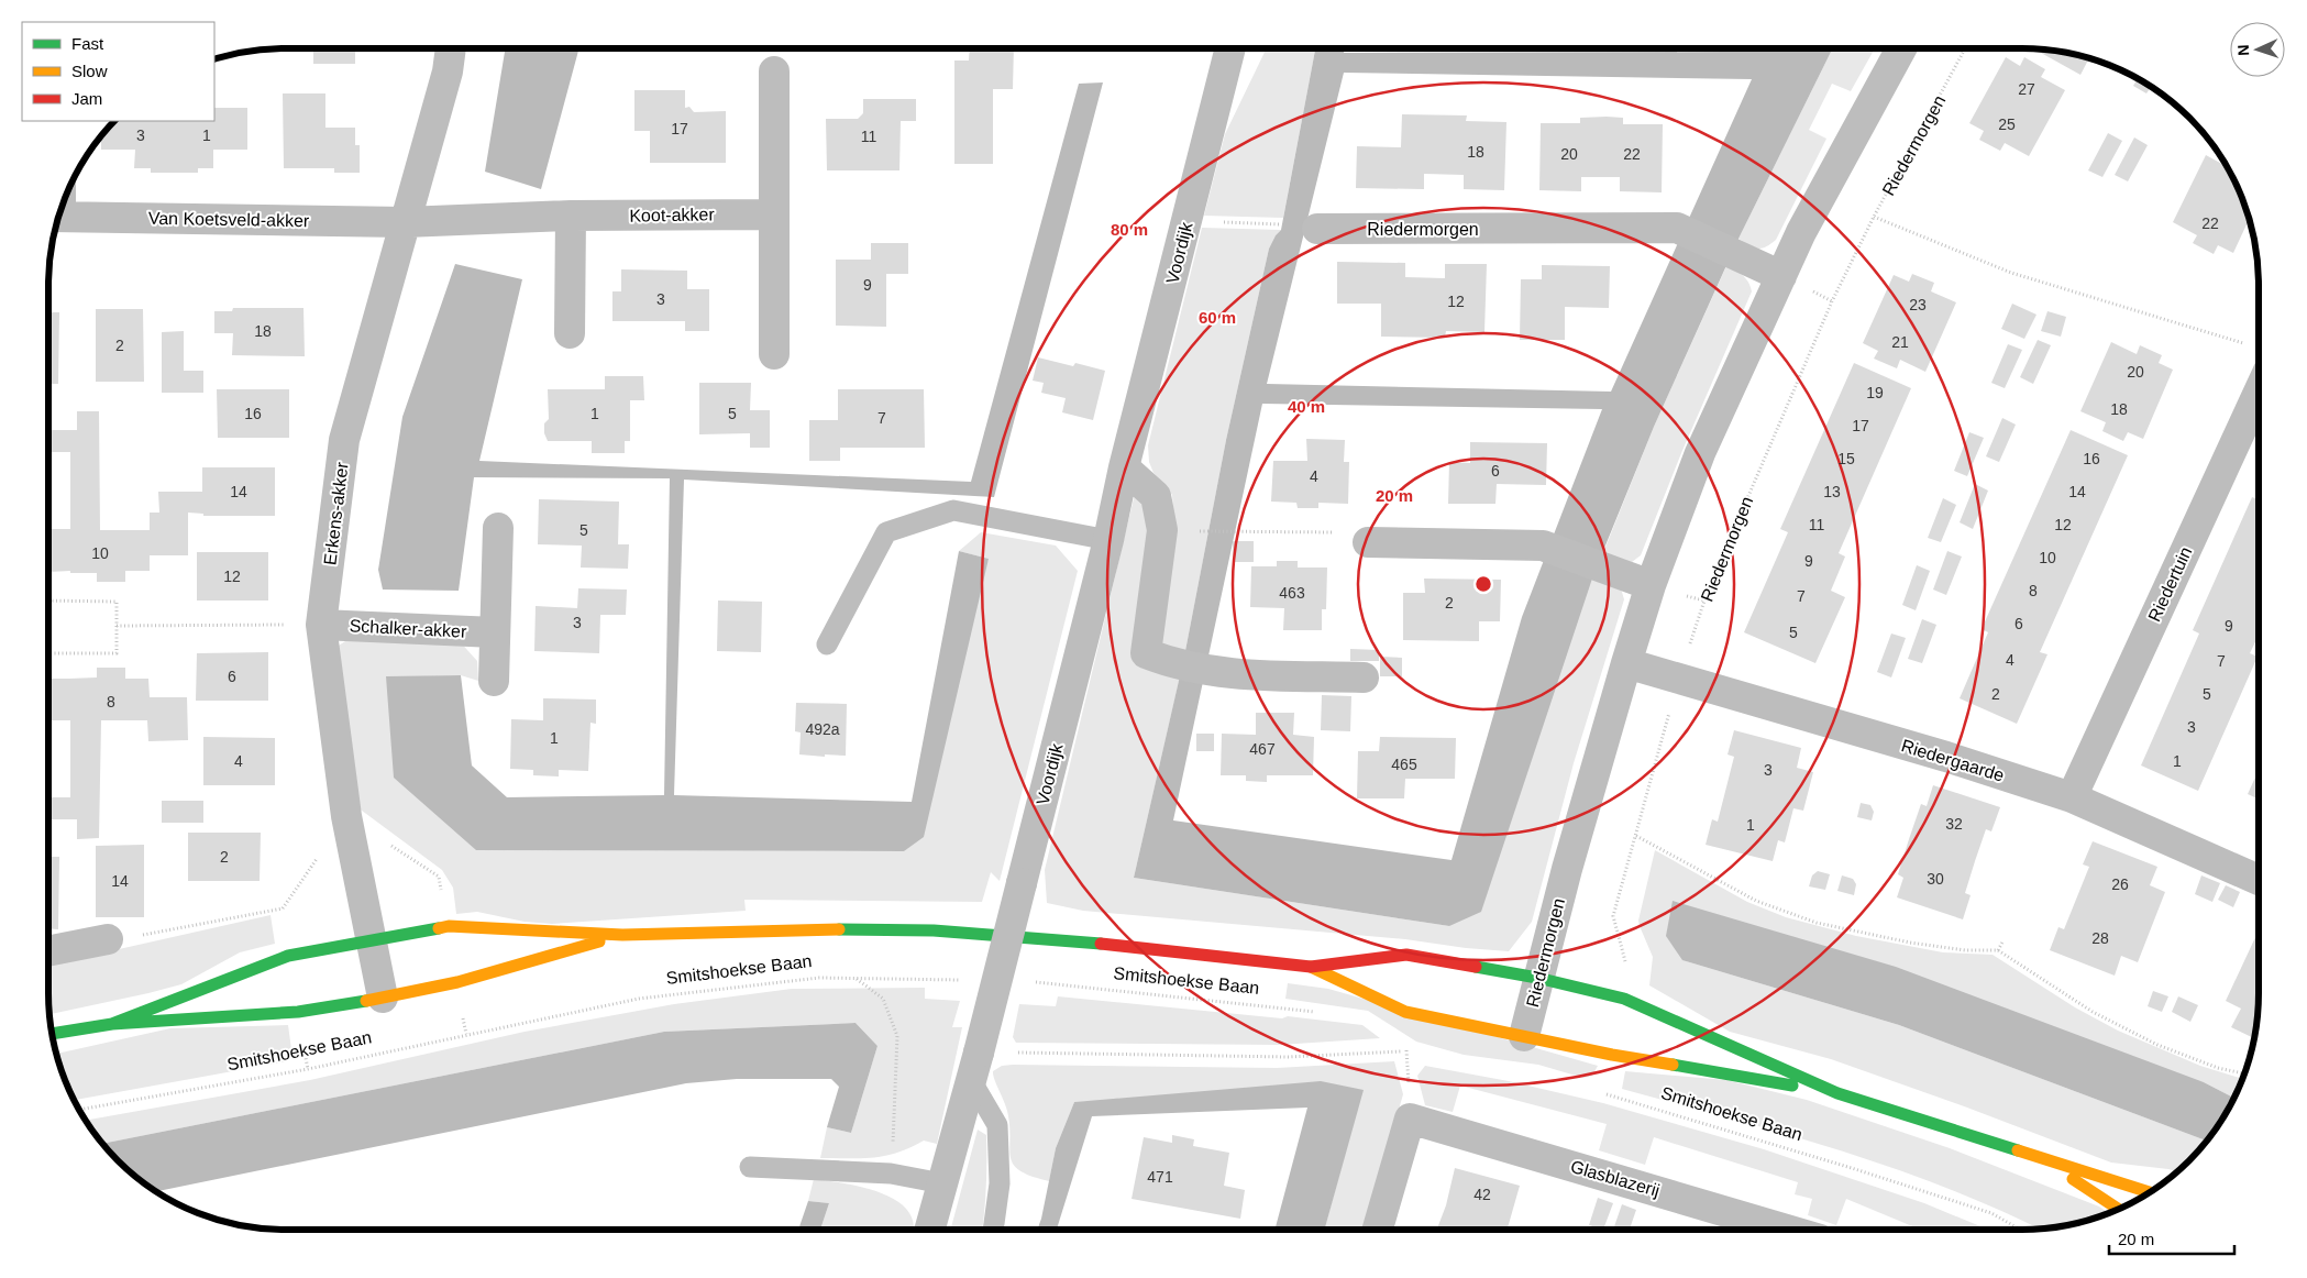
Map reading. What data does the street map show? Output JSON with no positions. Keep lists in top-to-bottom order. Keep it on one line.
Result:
{"streets":{"street":["Riedermorgen","Koot-akker","Van Koetsveld-akker","Voordijk","Erkens-akker","Riedertuin","Schalker-akker","Riedergaarde","Smitshoekse Baan","Glasblazerij"]},"crossings":[["Riedermorgen","Riedergaarde"],["Riedermorgen","Smitshoekse Baan"],["Koot-akker","Van Koetsveld-akker"],["Koot-akker","Erkens-akker"],["Van Koetsveld-akker","Erkens-akker"],["Erkens-akker","Schalker-akker"],["Erkens-akker","Smitshoekse Baan"],["Riedertuin","Riedergaarde"]],"house_numbers":["27","25","17","3","1","11","18","20","22","22","9","3","12","23","18","21","2","20","19","18","16","1","5","7","17","15","16","6","4","14","13","14","11","12","5","10","10","9","12","8","463","7","2","3","6","9","5","4","7","6","2","5","8","3","492a","1","467","4","1","465","3","32","1","2","30","14","26","28","471","42"],"legend":["Fast","Slow","Jam"],"scale_bar":"20 m","north":"left","rings":["80 m","60 m","40 m","20 m"]}
